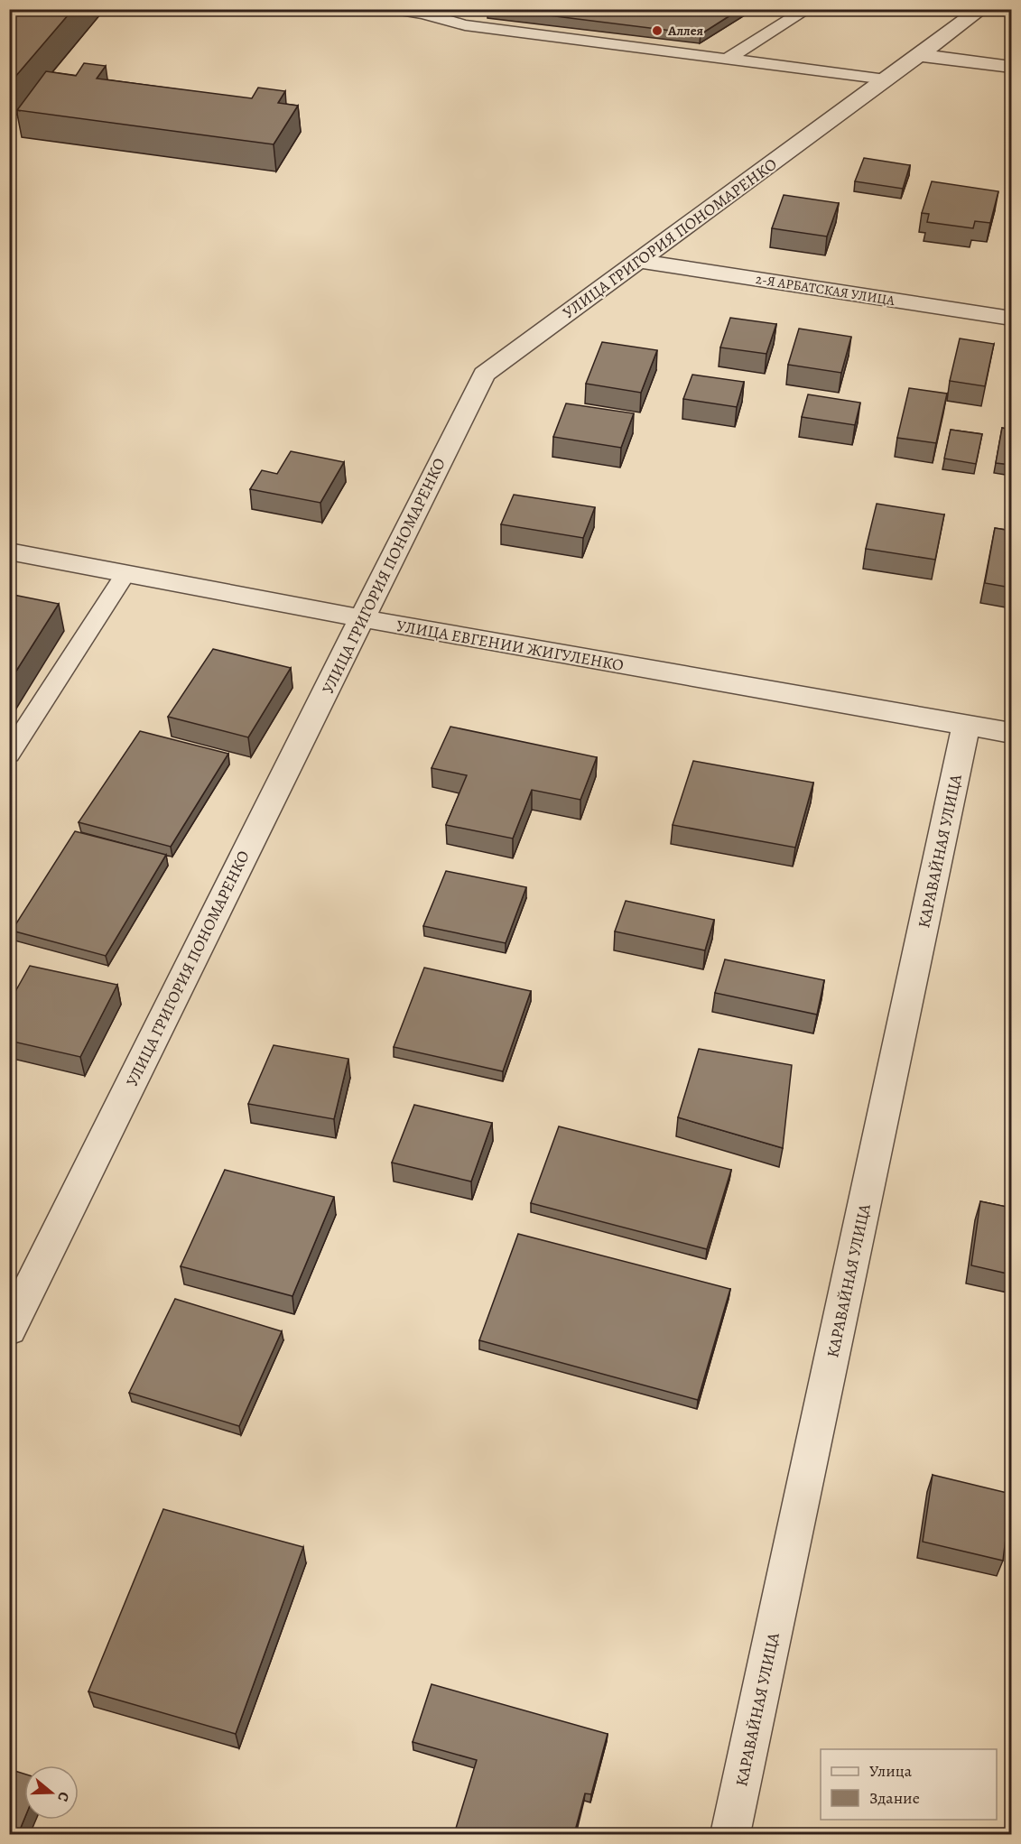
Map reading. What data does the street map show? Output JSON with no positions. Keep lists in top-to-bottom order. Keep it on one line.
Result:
{"streets":{"street":["УЛИЦА ГРИГОРИЯ ПОНОМАРЕНКО","2-Я АРБАТСКАЯ УЛИЦА","УЛИЦА ЕВГЕНИИ ЖИГУЛЕНКО","КАРАВАЙНАЯ УЛИЦА"]},"crossings":[["УЛИЦА ГРИГОРИЯ ПОНОМАРЕНКО","2-Я АРБАТСКАЯ УЛИЦА"],["УЛИЦА ГРИГОРИЯ ПОНОМАРЕНКО","УЛИЦА ЕВГЕНИИ ЖИГУЛЕНКО"],["УЛИЦА ЕВГЕНИИ ЖИГУЛЕНКО","КАРАВАЙНАЯ УЛИЦА"]],"places":["Аллея"],"legend":["Улица","Здание"],"north":"right"}
